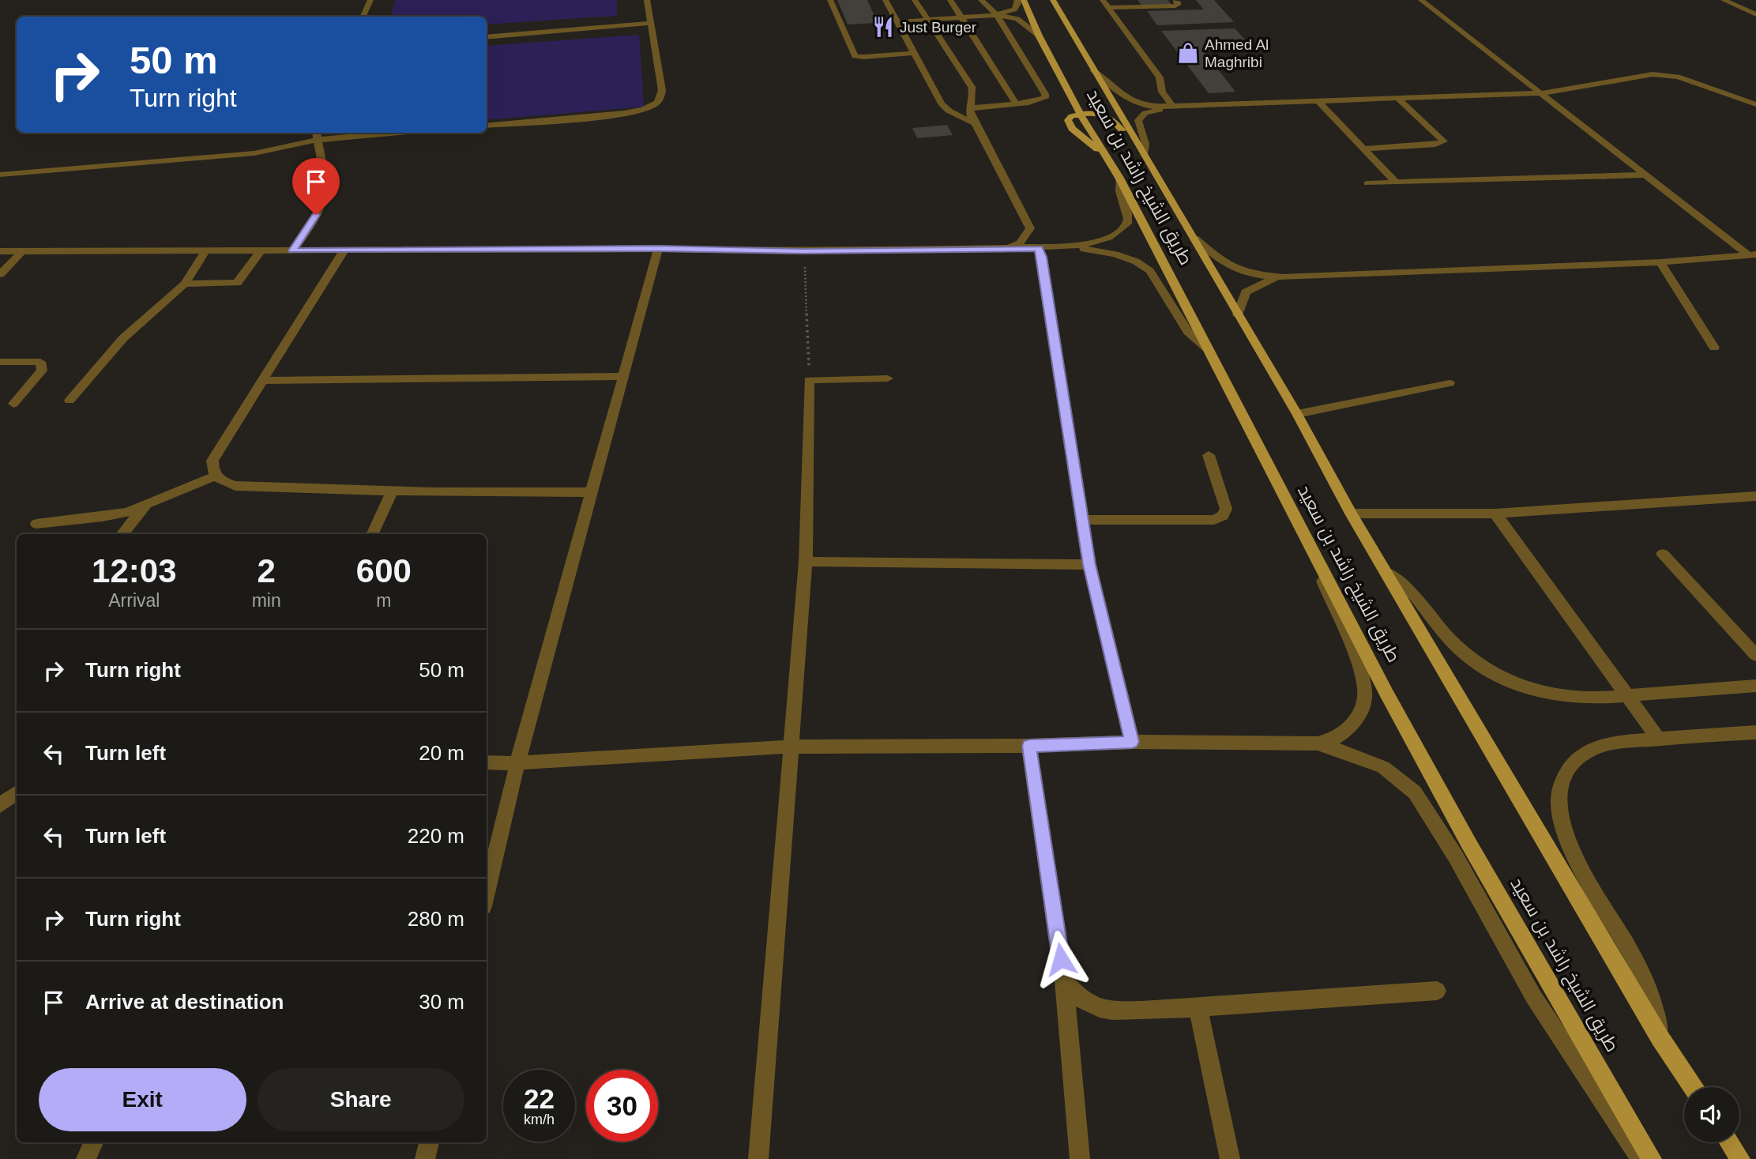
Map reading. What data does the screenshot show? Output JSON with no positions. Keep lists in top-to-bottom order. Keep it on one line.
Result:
{"streets":{"main road":["طريق الشيخ راشد بن سعيد"]},"places":{"restaurant":["Just Burger"],"shop":["Ahmed Al Maghribi"]},"page":{"turn":["50 m","Turn right"],"eta":["12:03","Arrival","2","min","600","m"],"list":[{"name":"Turn right","value":"50 m"},{"name":"Turn left","value":"20 m"},{"name":"Turn left","value":"220 m"},{"name":"Turn right","value":"280 m"},{"name":"Arrive at destination","value":"30 m"}],"buttons":["Exit","Share"],"speed":"22 km/h","limit":"30"}}
